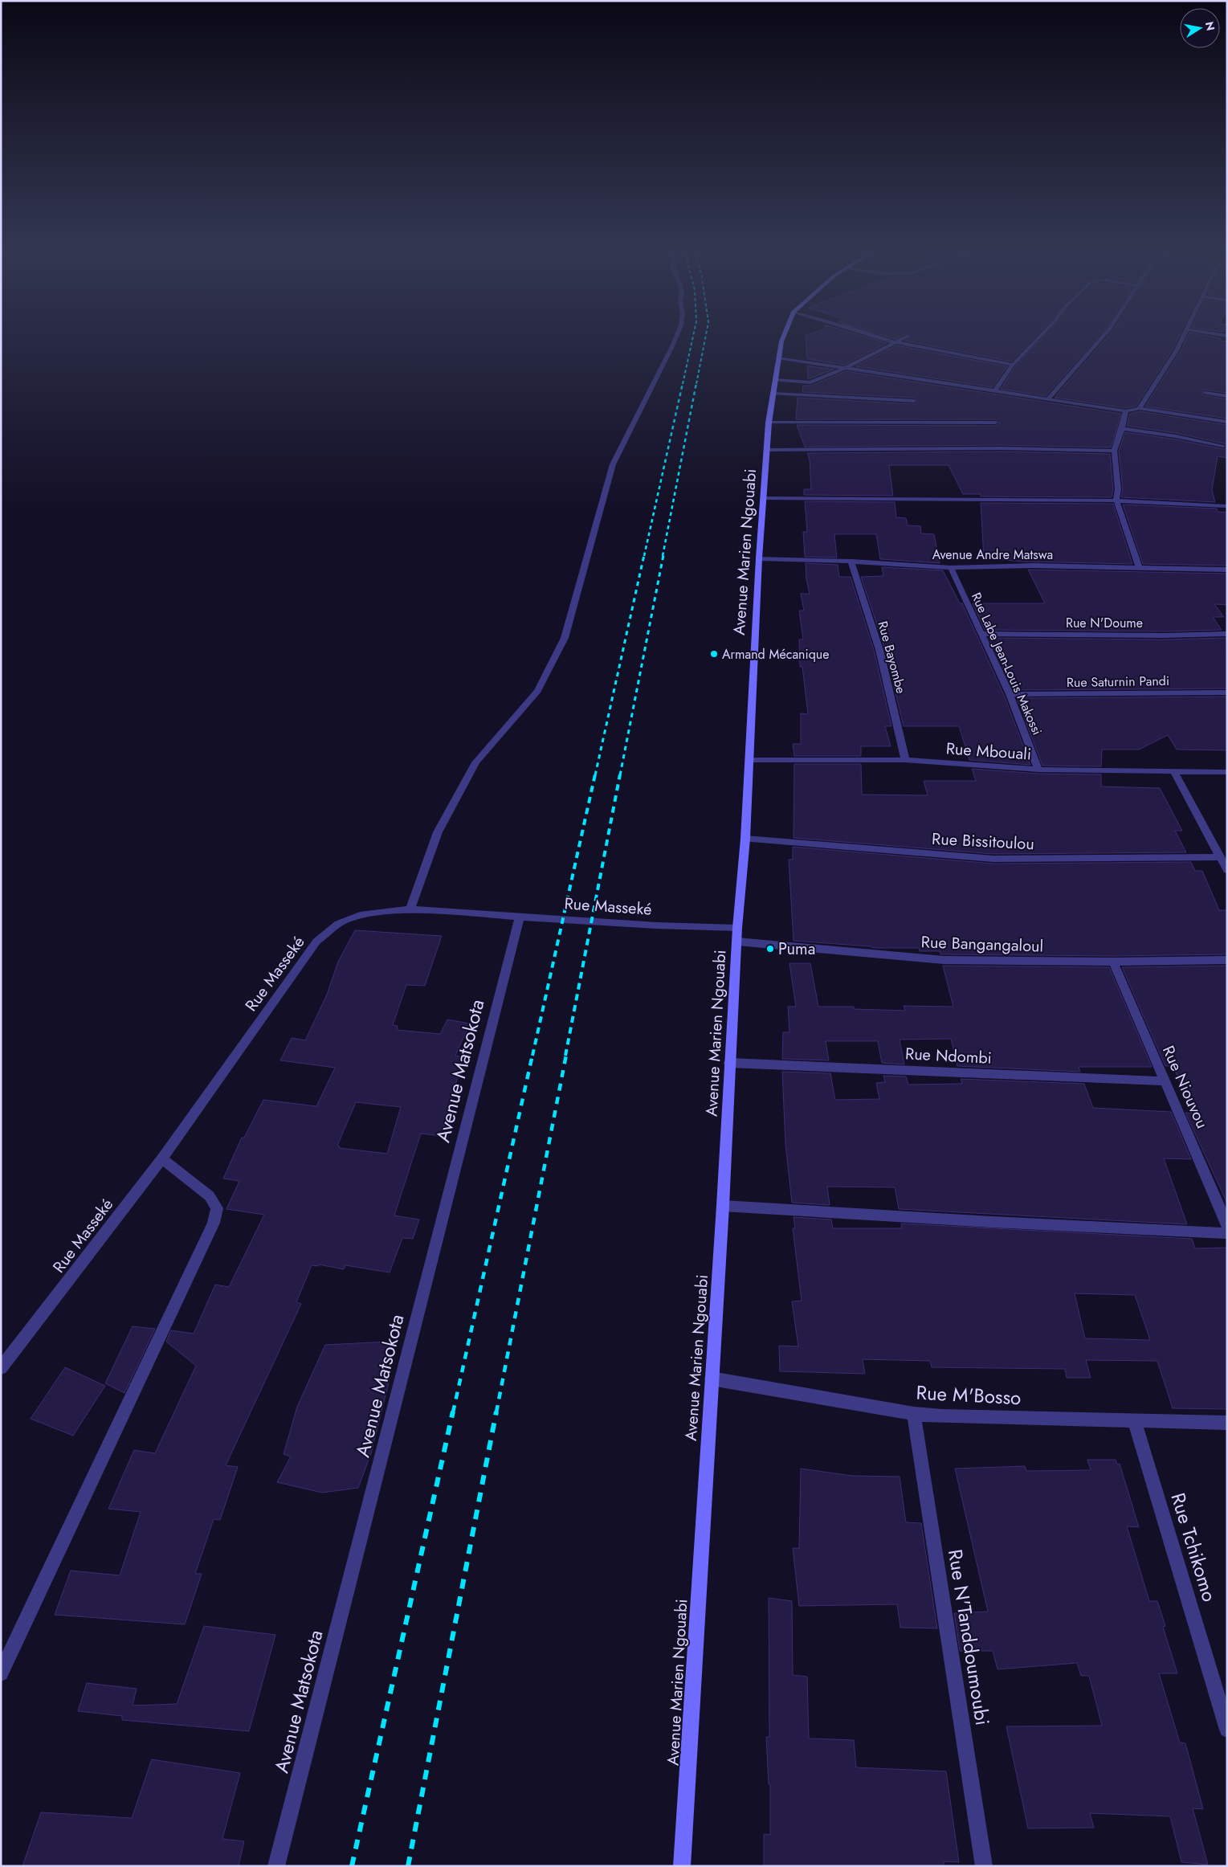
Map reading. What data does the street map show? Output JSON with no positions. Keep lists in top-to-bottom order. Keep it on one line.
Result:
{"streets":{"street":["Avenue Marien Ngouabi","Avenue Andre Matswa","Rue N'Doume","Rue Bayombe","Rue Labe Jean-Louis Makossi","Rue Saturnin Pandi","Rue Mbouali","Rue Bissitoulou","Rue Masseké","Rue Bangangaloul","Rue Ndombi","Avenue Matsokota","Rue Niouvou","Rue M'Bosso","Rue Tchikomo","Rue N'Tanddoumoubi"]},"crossings":[["Avenue Marien Ngouabi","Avenue Andre Matswa"],["Avenue Marien Ngouabi","Rue Mbouali"],["Avenue Marien Ngouabi","Rue Bissitoulou"],["Avenue Marien Ngouabi","Rue Masseké"],["Avenue Marien Ngouabi","Rue Bangangaloul"],["Avenue Marien Ngouabi","Rue Ndombi"],["Avenue Marien Ngouabi","Rue M'Bosso"],["Avenue Andre Matswa","Rue Bayombe"],["Avenue Andre Matswa","Rue Labe Jean-Louis Makossi"],["Rue N'Doume","Rue Labe Jean-Louis Makossi"],["Rue Bayombe","Rue Mbouali"],["Rue Labe Jean-Louis Makossi","Rue Saturnin Pandi"],["Rue Labe Jean-Louis Makossi","Rue Mbouali"],["Rue Masseké","Avenue Matsokota"],["Rue Bangangaloul","Rue Niouvou"],["Rue Ndombi","Rue Niouvou"],["Rue M'Bosso","Rue Tchikomo"],["Rue M'Bosso","Rue N'Tanddoumoubi"]],"places":["Armand Mécanique","Puma"],"north":"right"}
